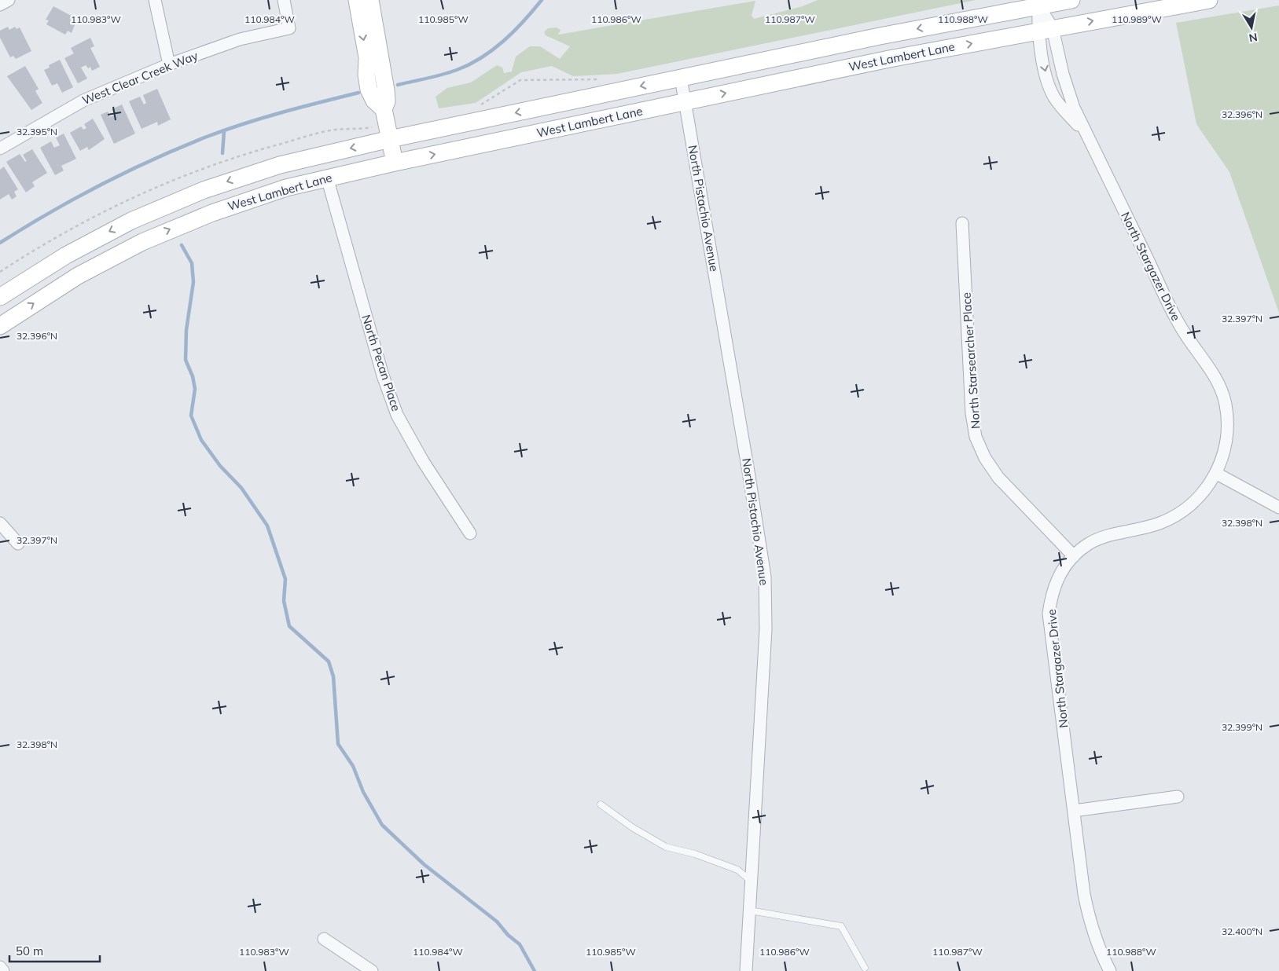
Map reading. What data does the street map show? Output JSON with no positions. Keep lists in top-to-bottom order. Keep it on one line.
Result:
{"streets":{"main road":["West Lambert Lane"],"street":["West Clear Creek Way","North Pistachio Avenue","North Stargazer Drive","North Starsearcher Place","North Pecan Place"]},"crossings":[["West Lambert Lane","North Pistachio Avenue"],["West Lambert Lane","North Stargazer Drive"],["West Lambert Lane","North Pecan Place"],["North Stargazer Drive","North Starsearcher Place"]],"scale_bar":"50 m","north":"bottom","coordinates":["110.983°W","110.984°W","110.985°W","110.986°W","110.987°W","110.988°W","110.989°W","32.396°N","32.395°N","32.397°N","32.398°N","32.399°N","32.400°N"]}
